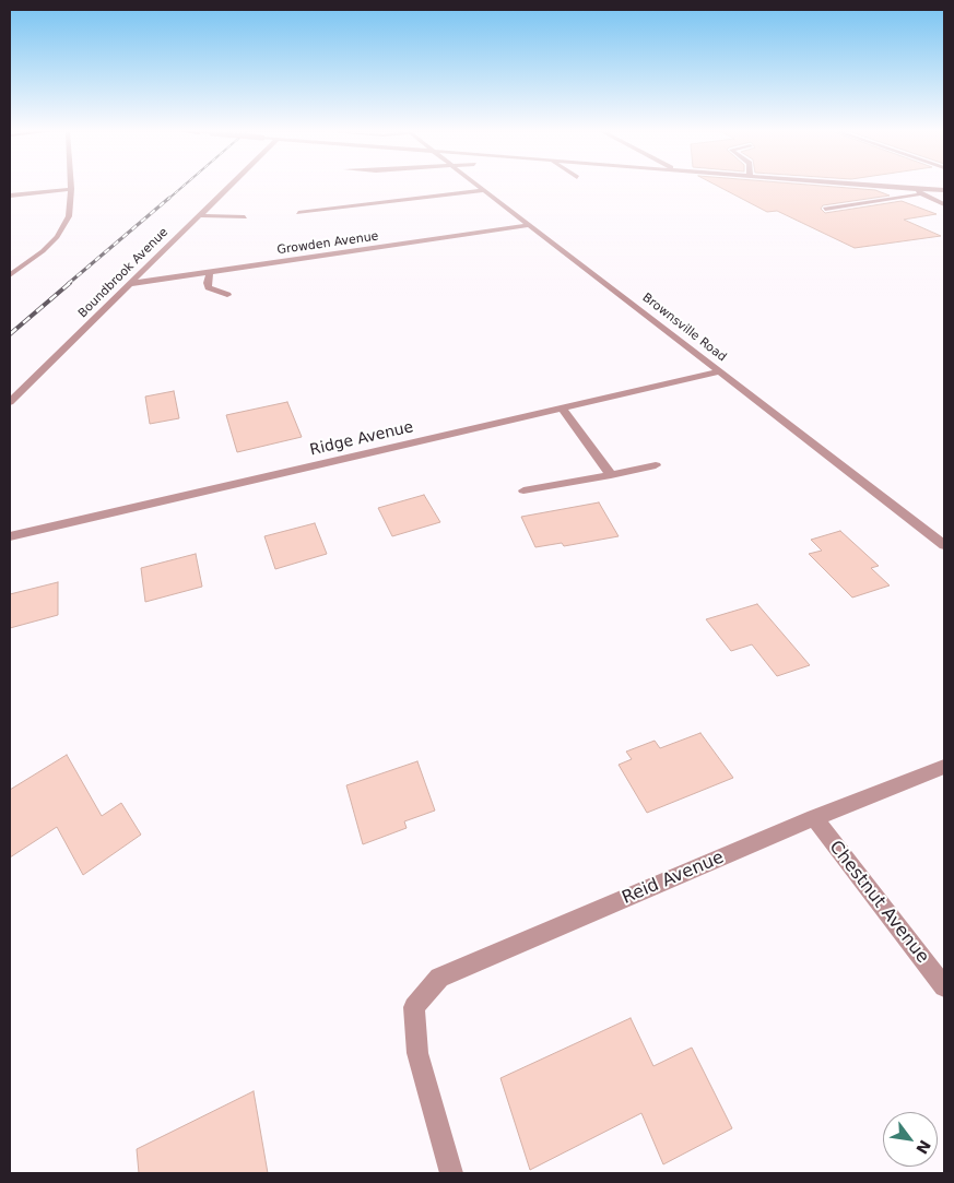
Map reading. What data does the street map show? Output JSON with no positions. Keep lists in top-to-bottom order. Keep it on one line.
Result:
{"streets":{"street":["Growden Avenue","Boundbrook Avenue","Brownsville Road","Ridge Avenue","Reid Avenue","Chestnut Avenue"]},"crossings":[["Growden Avenue","Boundbrook Avenue"],["Growden Avenue","Brownsville Road"],["Brownsville Road","Ridge Avenue"],["Reid Avenue","Chestnut Avenue"]],"north":"bottom right"}
